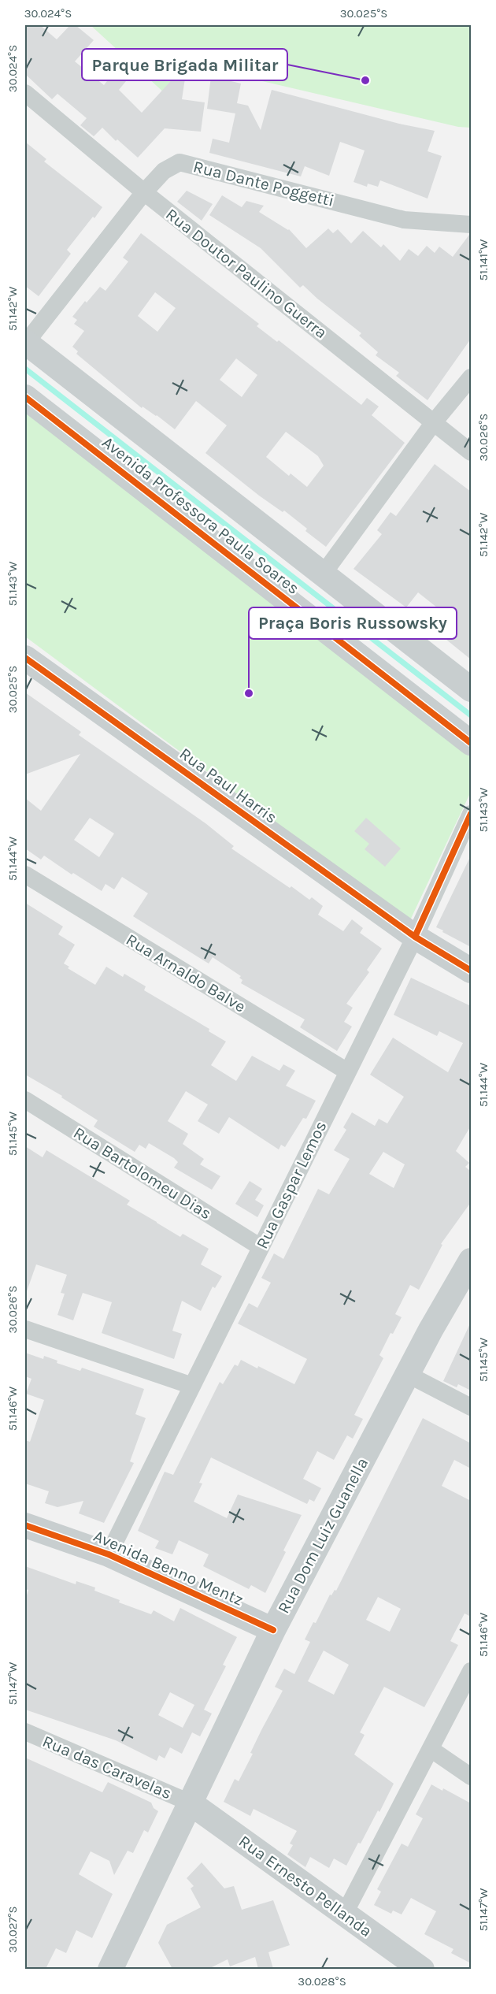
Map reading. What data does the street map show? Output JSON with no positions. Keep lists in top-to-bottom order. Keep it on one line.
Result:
{"streets":{"street":["Rua Dante Poggetti","Rua Doutor Paulino Guerra","Avenida Professora Paula Soares","Rua Paul Harris","Rua Arnaldo Balve","Rua Bartolomeu Dias","Rua Gaspar Lemos","Rua Dom Luiz Guanella","Avenida Benno Mentz","Rua das Caravelas","Rua Ernesto Pellanda"]},"crossings":[["Rua Dante Poggetti","Rua Doutor Paulino Guerra"],["Rua Dante Poggetti","Avenida Professora Paula Soares"],["Rua Paul Harris","Rua Gaspar Lemos"],["Rua Arnaldo Balve","Rua Gaspar Lemos"],["Rua Bartolomeu Dias","Rua Gaspar Lemos"],["Rua Gaspar Lemos","Avenida Benno Mentz"],["Rua Dom Luiz Guanella","Avenida Benno Mentz"],["Rua Dom Luiz Guanella","Rua das Caravelas"],["Rua Dom Luiz Guanella","Rua Ernesto Pellanda"],["Rua das Caravelas","Rua Ernesto Pellanda"]],"places":["Parque Brigada Militar","Praça Boris Russowsky"],"coordinates":["30.024°S","30.025°S","51.141°W","51.142°W","30.026°S","51.143°W","51.144°W","51.145°W","51.146°W","51.147°W","30.027°S","30.028°S"]}
